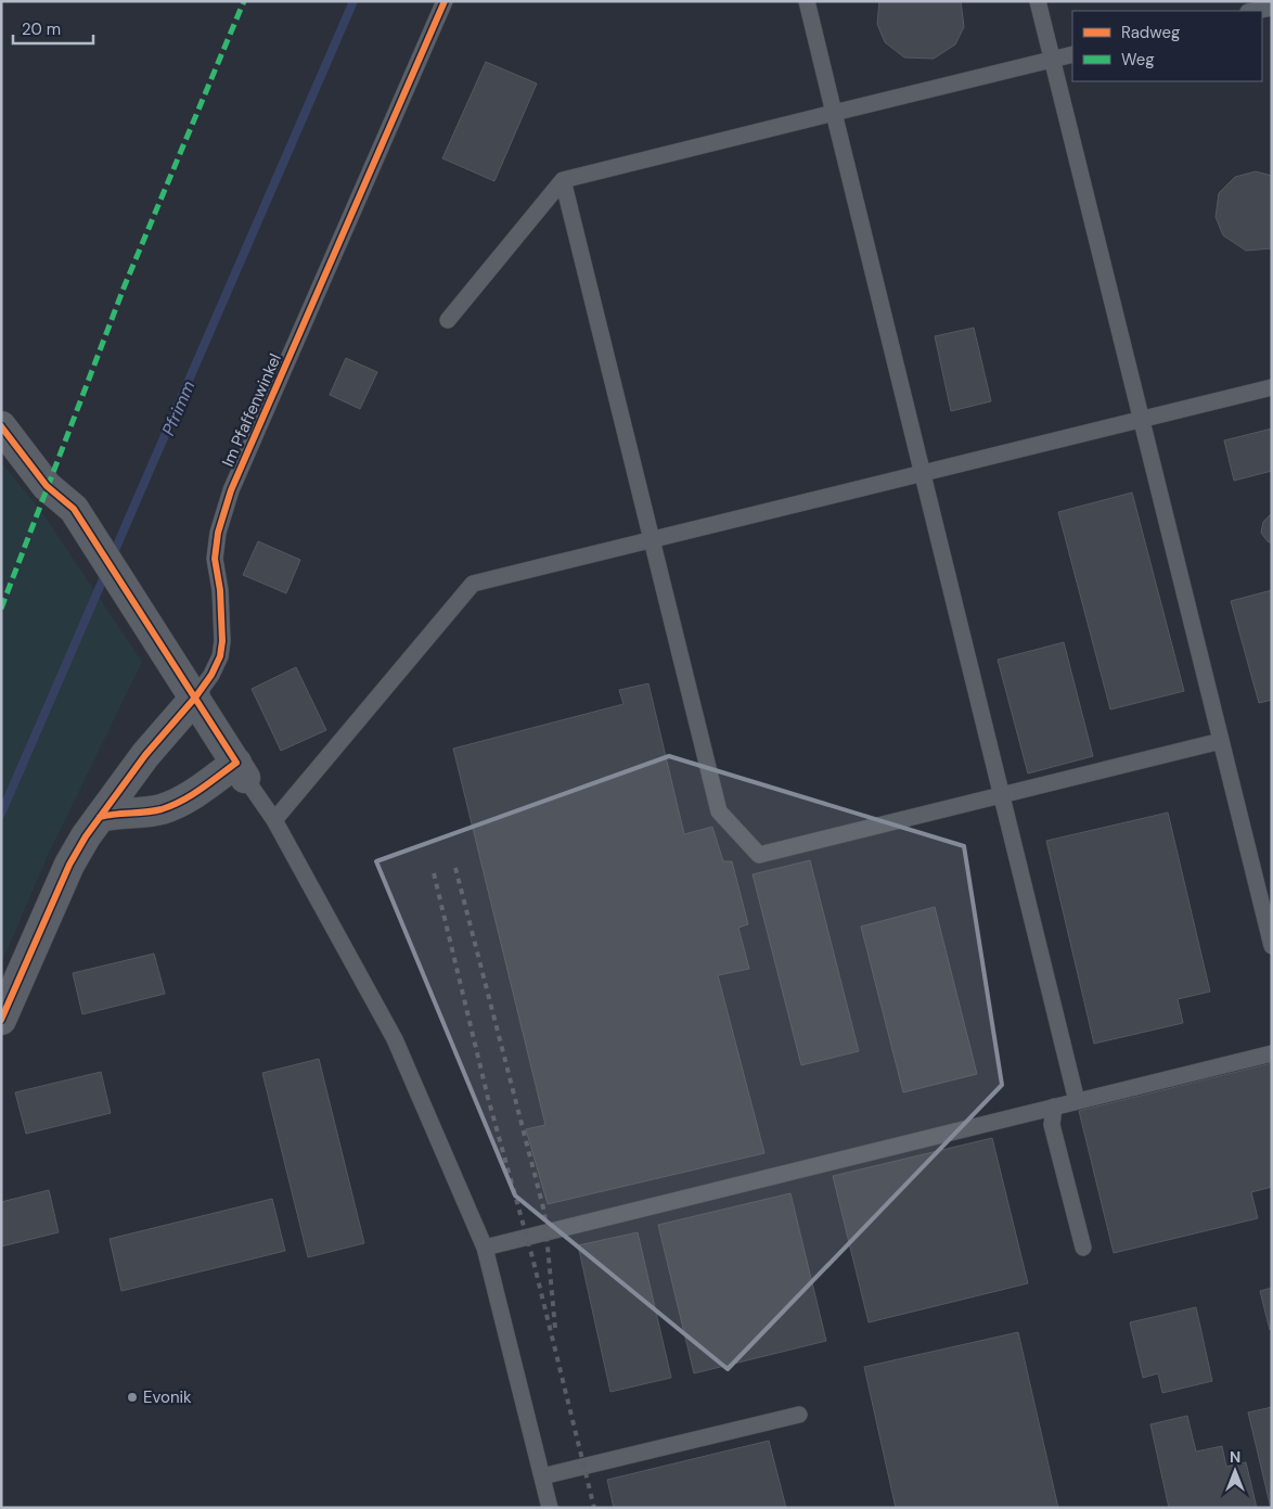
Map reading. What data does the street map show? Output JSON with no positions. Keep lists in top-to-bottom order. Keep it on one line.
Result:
{"streets":{"street":["Im Pfaffenwinkel"]},"water":["Pfrimm"],"places":["Evonik"],"legend":["Radweg","Weg"],"scale_bar":"20 m","north":"top"}
